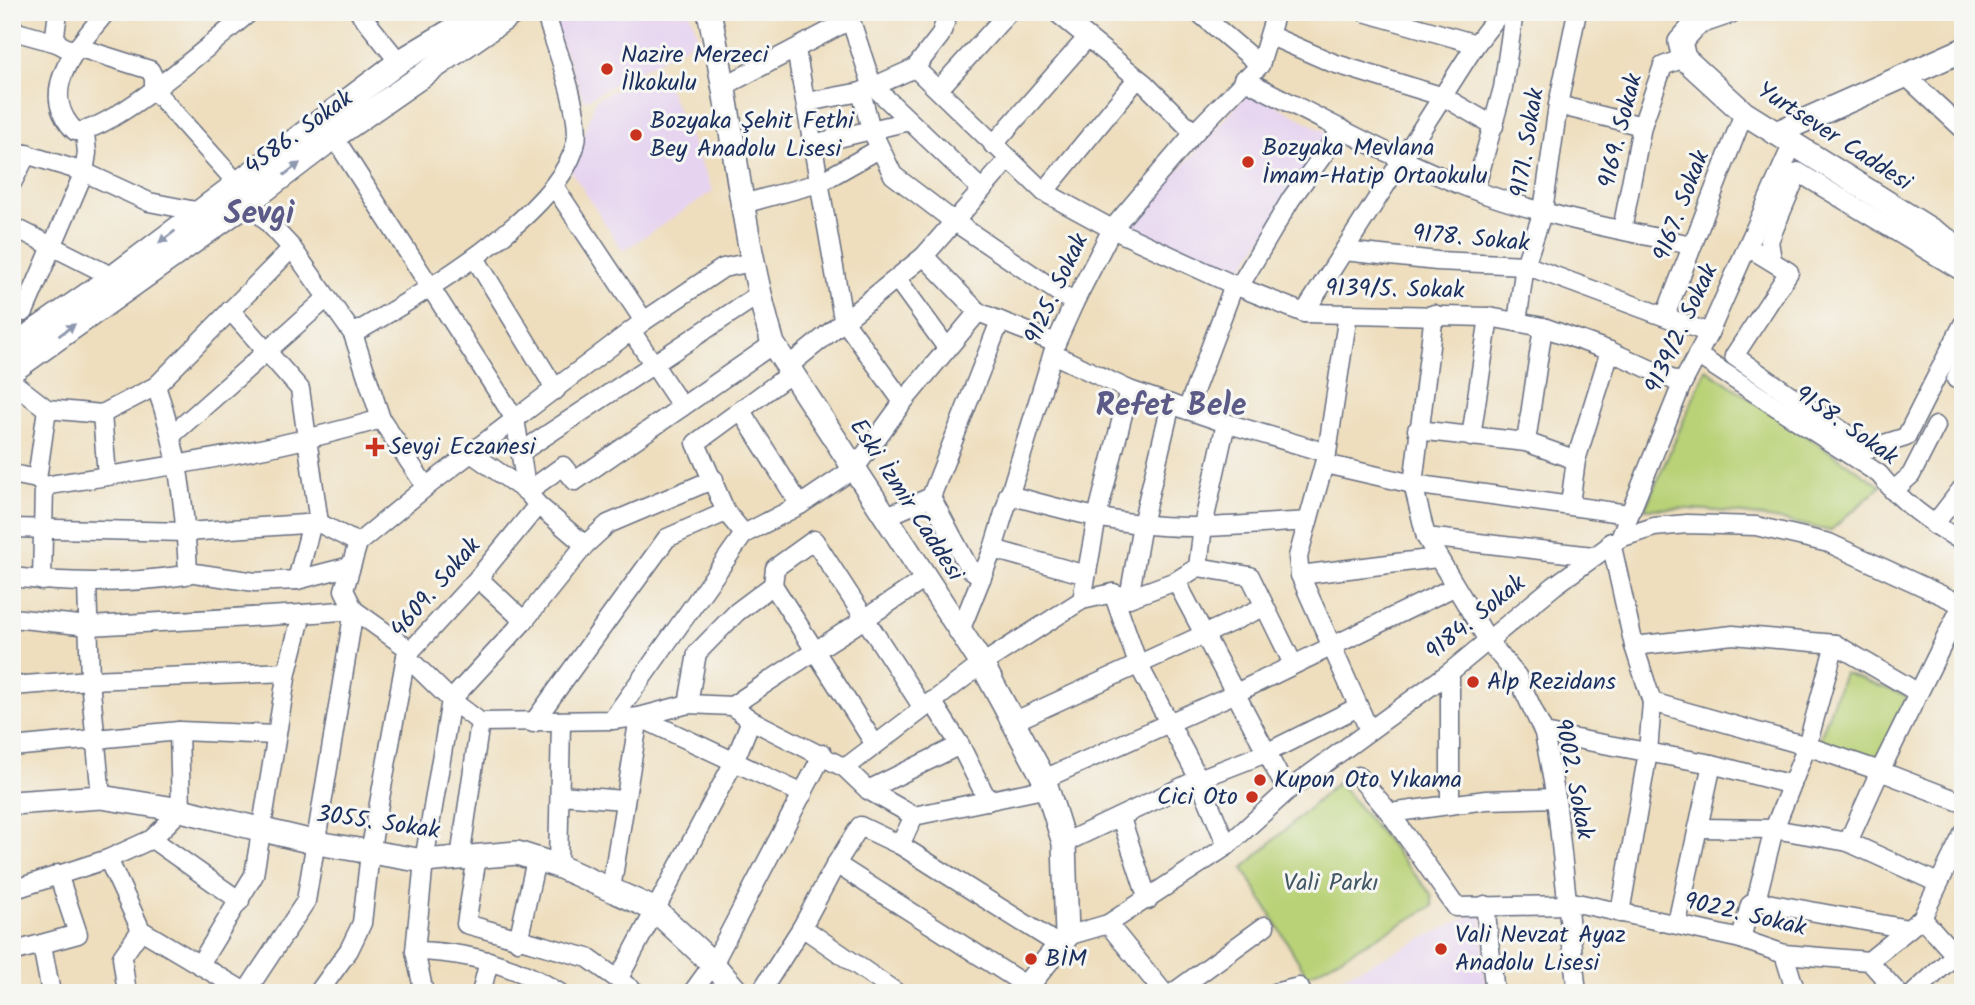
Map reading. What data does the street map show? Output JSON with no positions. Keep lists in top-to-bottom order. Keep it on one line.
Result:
{"streets":{"main road":["4586. Sokak","Yurtsever Caddesi","Eski İzmir Caddesi","3055. Sokak"],"street":["9169. Sokak","9171. Sokak","9167. Sokak","9178. Sokak","9125. Sokak","9139/5. Sokak","9139/2. Sokak","9158. Sokak","4609. Sokak","9184. Sokak","9002. Sokak","9022. Sokak"]},"crossings":[["9169. Sokak","Yurtsever Caddesi"],["9169. Sokak","9178. Sokak"],["Yurtsever Caddesi","9167. Sokak"],["Yurtsever Caddesi","9139/2. Sokak"],["9171. Sokak","9178. Sokak"],["9171. Sokak","9139/5. Sokak"],["9167. Sokak","9178. Sokak"],["9178. Sokak","9125. Sokak"],["9178. Sokak","9139/2. Sokak"],["9125. Sokak","9139/5. Sokak"],["9125. Sokak","Eski İzmir Caddesi"],["9139/5. Sokak","9139/2. Sokak"],["9139/5. Sokak","9002. Sokak"],["9139/2. Sokak","9158. Sokak"],["9139/2. Sokak","9184. Sokak"],["Eski İzmir Caddesi","9184. Sokak"],["9184. Sokak","9002. Sokak"],["9002. Sokak","9022. Sokak"]],"districts":["Sevgi","Refet Bele"],"parks":["Vali Parkı"],"places":{"other":["Nazire Merzeci İlkokulu","Bozyaka Şehit Fethi Bey Anadolu Lisesi","Bozyaka Mevlana İmam-Hatip Ortaokulu","Alp Rezidans","Kupon Oto Yıkama","Cici Oto","Vali Nevzat Ayaz Anadolu Lisesi","BİM"],"health":["Sevgi Eczanesi"]}}
